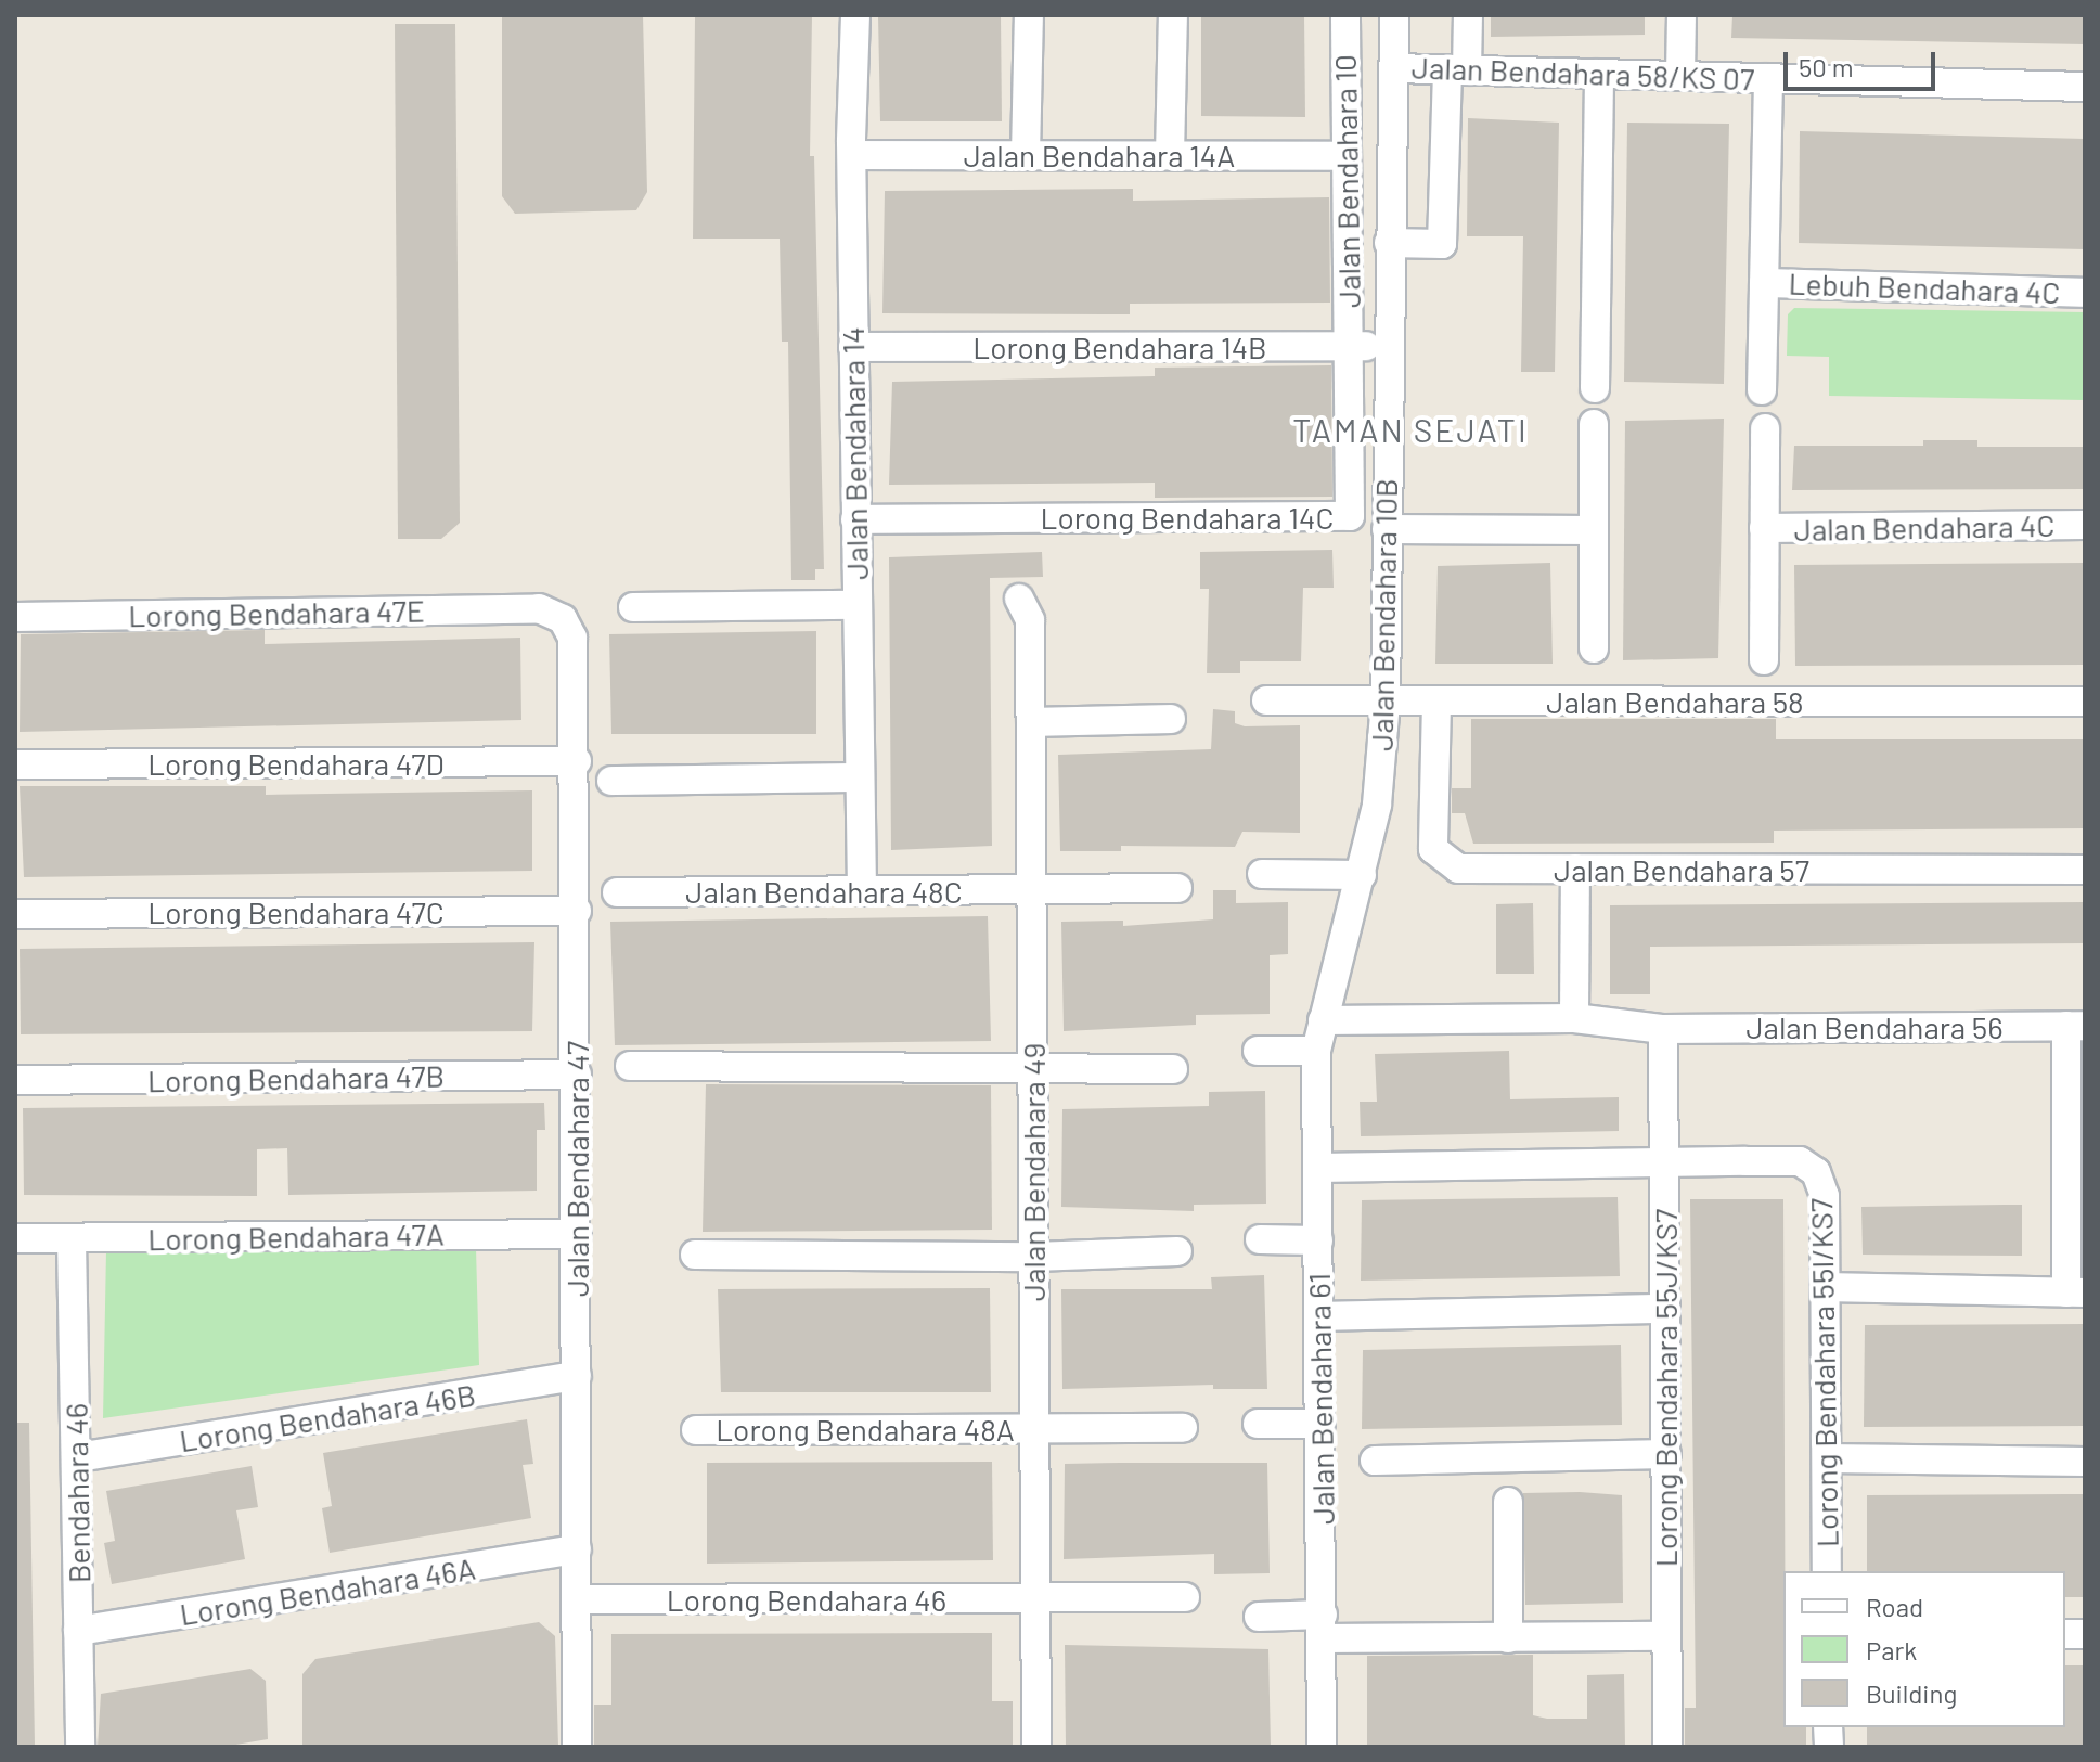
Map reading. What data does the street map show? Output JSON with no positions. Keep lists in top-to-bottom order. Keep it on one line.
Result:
{"streets":{"street":["Jalan Bendahara 58/KS 07","Jalan Bendahara 14A","Jalan Bendahara 10","Lebuh Bendahara 4C","Lorong Bendahara 14B","Jalan Bendahara 14","Lorong Bendahara 14C","Jalan Bendahara 4C","Lorong Bendahara 47E","Jalan Bendahara 10B","Jalan Bendahara 58","Lorong Bendahara 47D","Jalan Bendahara 57","Jalan Bendahara 48C","Lorong Bendahara 47C","Jalan Bendahara 56","Lorong Bendahara 47B","Jalan Bendahara 47","Jalan Bendahara 49","Lorong Bendahara 47A","Lorong Bendahara 55I/KS7","Lorong Bendahara 55J/KS7","Jalan Bendahara 61","Lorong Bendahara 46B","Lorong Bendahara 48A","Bendahara 46","Lorong Bendahara 46A","Lorong Bendahara 46"]},"crossings":[["Jalan Bendahara 58/KS 07","Jalan Bendahara 10B"],["Jalan Bendahara 14A","Jalan Bendahara 10"],["Jalan Bendahara 14A","Jalan Bendahara 14"],["Jalan Bendahara 10","Lorong Bendahara 14B"],["Jalan Bendahara 10","Lorong Bendahara 14C"],["Lorong Bendahara 14B","Jalan Bendahara 14"],["Lorong Bendahara 14B","Lorong Bendahara 14C"],["Lorong Bendahara 14B","Jalan Bendahara 10B"],["Jalan Bendahara 14","Lorong Bendahara 14C"],["Jalan Bendahara 14","Jalan Bendahara 48C"],["Lorong Bendahara 47E","Jalan Bendahara 47"],["Jalan Bendahara 10B","Jalan Bendahara 58"],["Jalan Bendahara 10B","Jalan Bendahara 56"],["Jalan Bendahara 10B","Jalan Bendahara 61"],["Jalan Bendahara 58","Jalan Bendahara 57"],["Lorong Bendahara 47D","Jalan Bendahara 47"],["Jalan Bendahara 48C","Jalan Bendahara 49"],["Lorong Bendahara 47C","Jalan Bendahara 47"],["Jalan Bendahara 56","Lorong Bendahara 55J/KS7"],["Lorong Bendahara 47B","Jalan Bendahara 47"],["Jalan Bendahara 47","Lorong Bendahara 47A"],["Jalan Bendahara 47","Lorong Bendahara 46B"],["Jalan Bendahara 47","Lorong Bendahara 46A"],["Jalan Bendahara 47","Lorong Bendahara 46"],["Jalan Bendahara 49","Lorong Bendahara 48A"],["Jalan Bendahara 49","Lorong Bendahara 46"],["Lorong Bendahara 47A","Bendahara 46"],["Lorong Bendahara 55I/KS7","Lorong Bendahara 55J/KS7"],["Lorong Bendahara 55I/KS7","Jalan Bendahara 61"],["Lorong Bendahara 46B","Bendahara 46"],["Bendahara 46","Lorong Bendahara 46A"]],"districts":["TAMAN SEJATI"],"legend":["Road","Park","Building"],"scale_bar":"50 m"}
